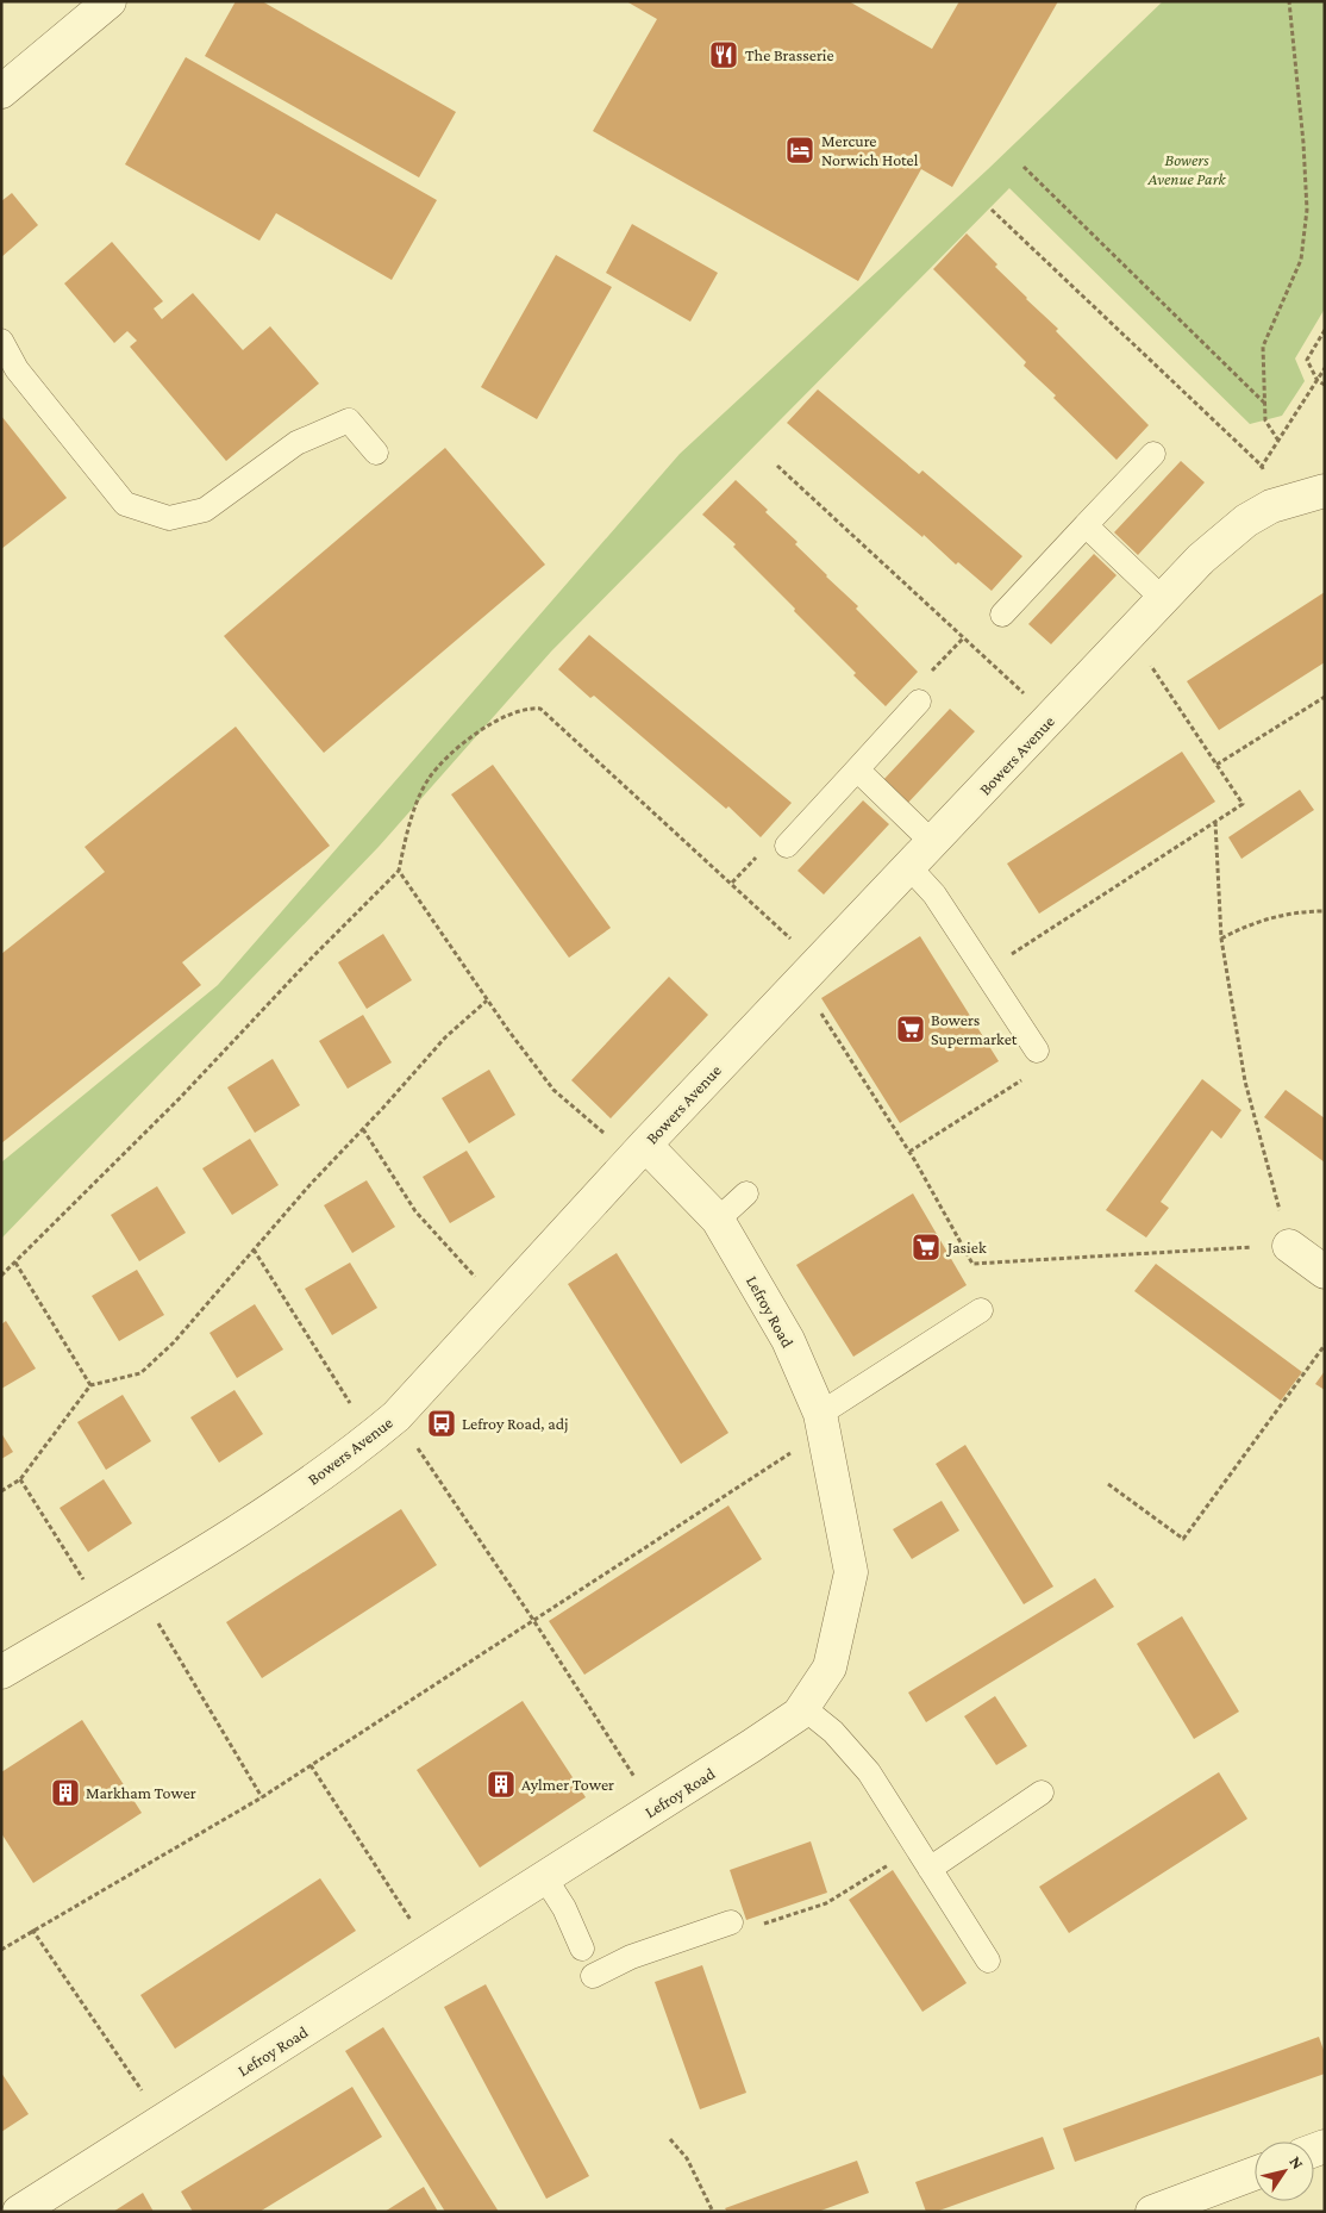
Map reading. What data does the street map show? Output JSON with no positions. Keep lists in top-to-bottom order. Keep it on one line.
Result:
{"streets":{"street":["Bowers Avenue","Lefroy Road"]},"crossings":[["Bowers Avenue","Lefroy Road"]],"parks":["Bowers Avenue Park"],"places":{"restaurant":["The Brasserie"],"hotel":["Mercure Norwich Hotel"],"supermarket":["Bowers Supermarket","Jasiek"],"bus stop":["Lefroy Road, adj"],"building":["Aylmer Tower","Markham Tower"]},"north":"top right"}
